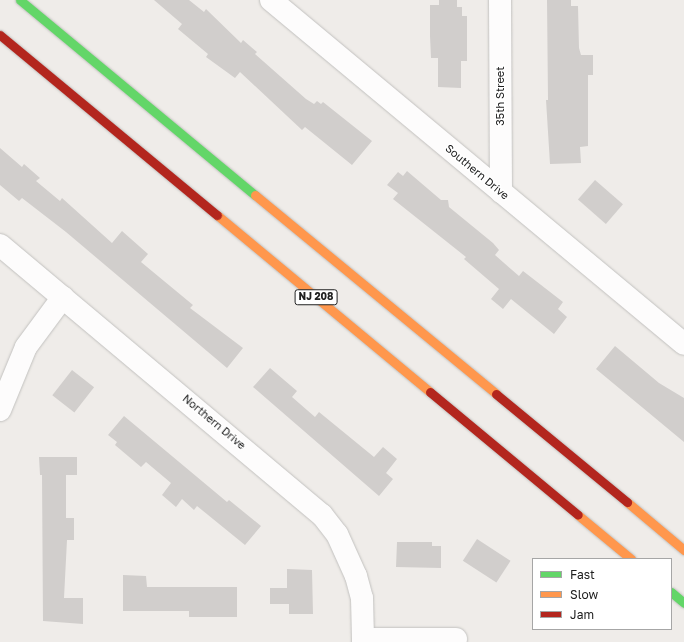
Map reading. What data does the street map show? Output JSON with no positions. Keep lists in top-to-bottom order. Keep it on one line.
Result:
{"streets":{"highway":["NJ 208"],"street":["35th Street","Southern Drive","Northern Drive"]},"crossings":[["35th Street","Southern Drive"]],"legend":["Fast","Slow","Jam"]}
